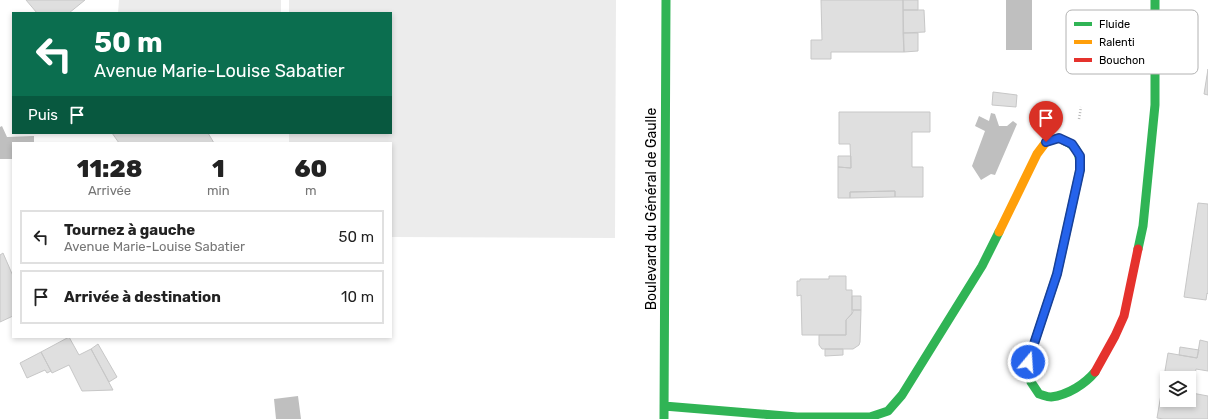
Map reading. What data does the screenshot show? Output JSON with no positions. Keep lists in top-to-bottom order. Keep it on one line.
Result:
{"streets":{"street":["Boulevard du Général de Gaulle"]},"legend":["Fluide","Ralenti","Bouchon"],"page":{"turn":["50 m","Avenue Marie-Louise Sabatier"],"then":"Puis","eta":["11:28","Arrivée","1","min","60","m"],"list":[{"name":"Tournez à gauche","note":"Avenue Marie-Louise Sabatier","value":"50 m"},{"name":"Arrivée à destination","value":"10 m"}]}}
